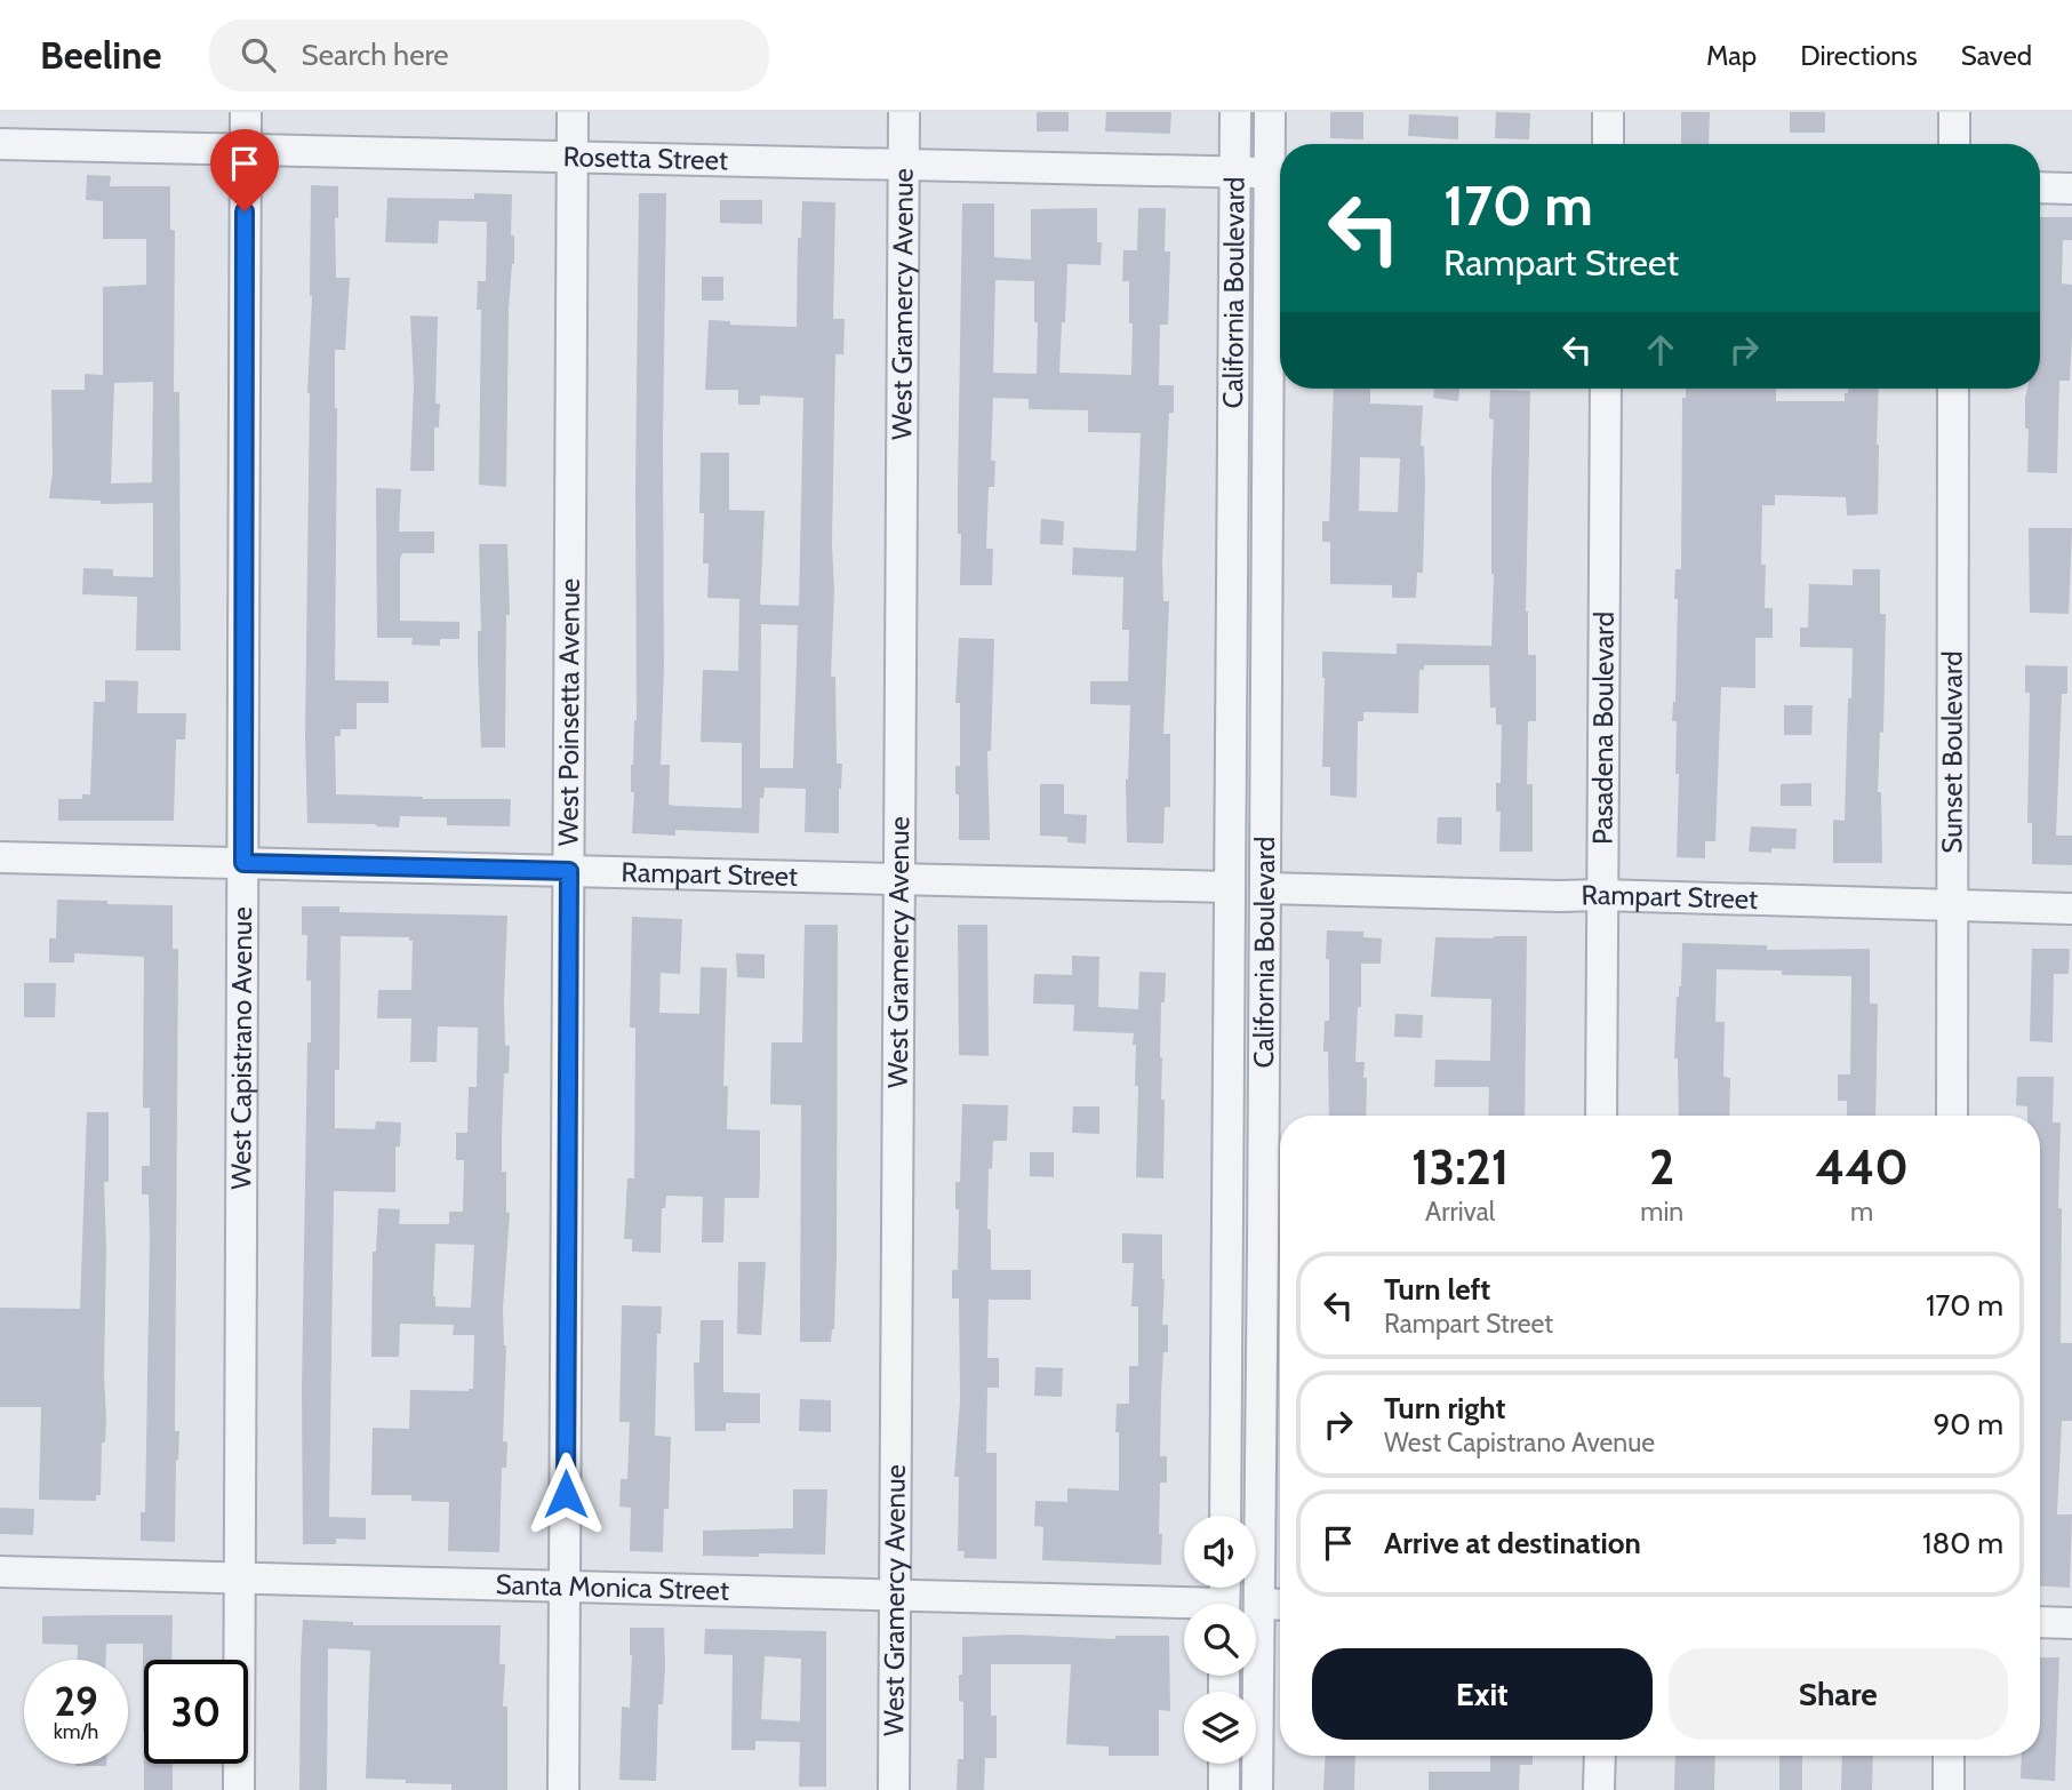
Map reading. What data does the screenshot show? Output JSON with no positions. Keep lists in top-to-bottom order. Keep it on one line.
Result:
{"streets":{"street":["Rosetta Street","California Boulevard","West Gramercy Avenue","West Poinsetta Avenue","Pasadena Boulevard","Sunset Boulevard","Rampart Street","West Capistrano Avenue","Santa Monica Street"]},"crossings":[["Rosetta Street","California Boulevard"],["Rosetta Street","West Gramercy Avenue"],["Rosetta Street","West Poinsetta Avenue"],["Rosetta Street","West Capistrano Avenue"],["California Boulevard","Rampart Street"],["West Gramercy Avenue","Rampart Street"],["West Gramercy Avenue","Santa Monica Street"],["West Poinsetta Avenue","Rampart Street"],["West Poinsetta Avenue","Santa Monica Street"],["Pasadena Boulevard","Rampart Street"],["Sunset Boulevard","Rampart Street"],["Rampart Street","West Capistrano Avenue"],["West Capistrano Avenue","Santa Monica Street"]],"page":{"header":"Beeline","search":"Search here","nav":["Map","Directions","Saved"],"turn":["170 m","Rampart Street"],"eta":["13:21","Arrival","2","min","440","m"],"list":[{"name":"Turn left","note":"Rampart Street","value":"170 m"},{"name":"Turn right","note":"West Capistrano Avenue","value":"90 m"},{"name":"Arrive at destination","value":"180 m"}],"buttons":["Exit","Share"],"speed":"29 km/h","limit":"30"}}
